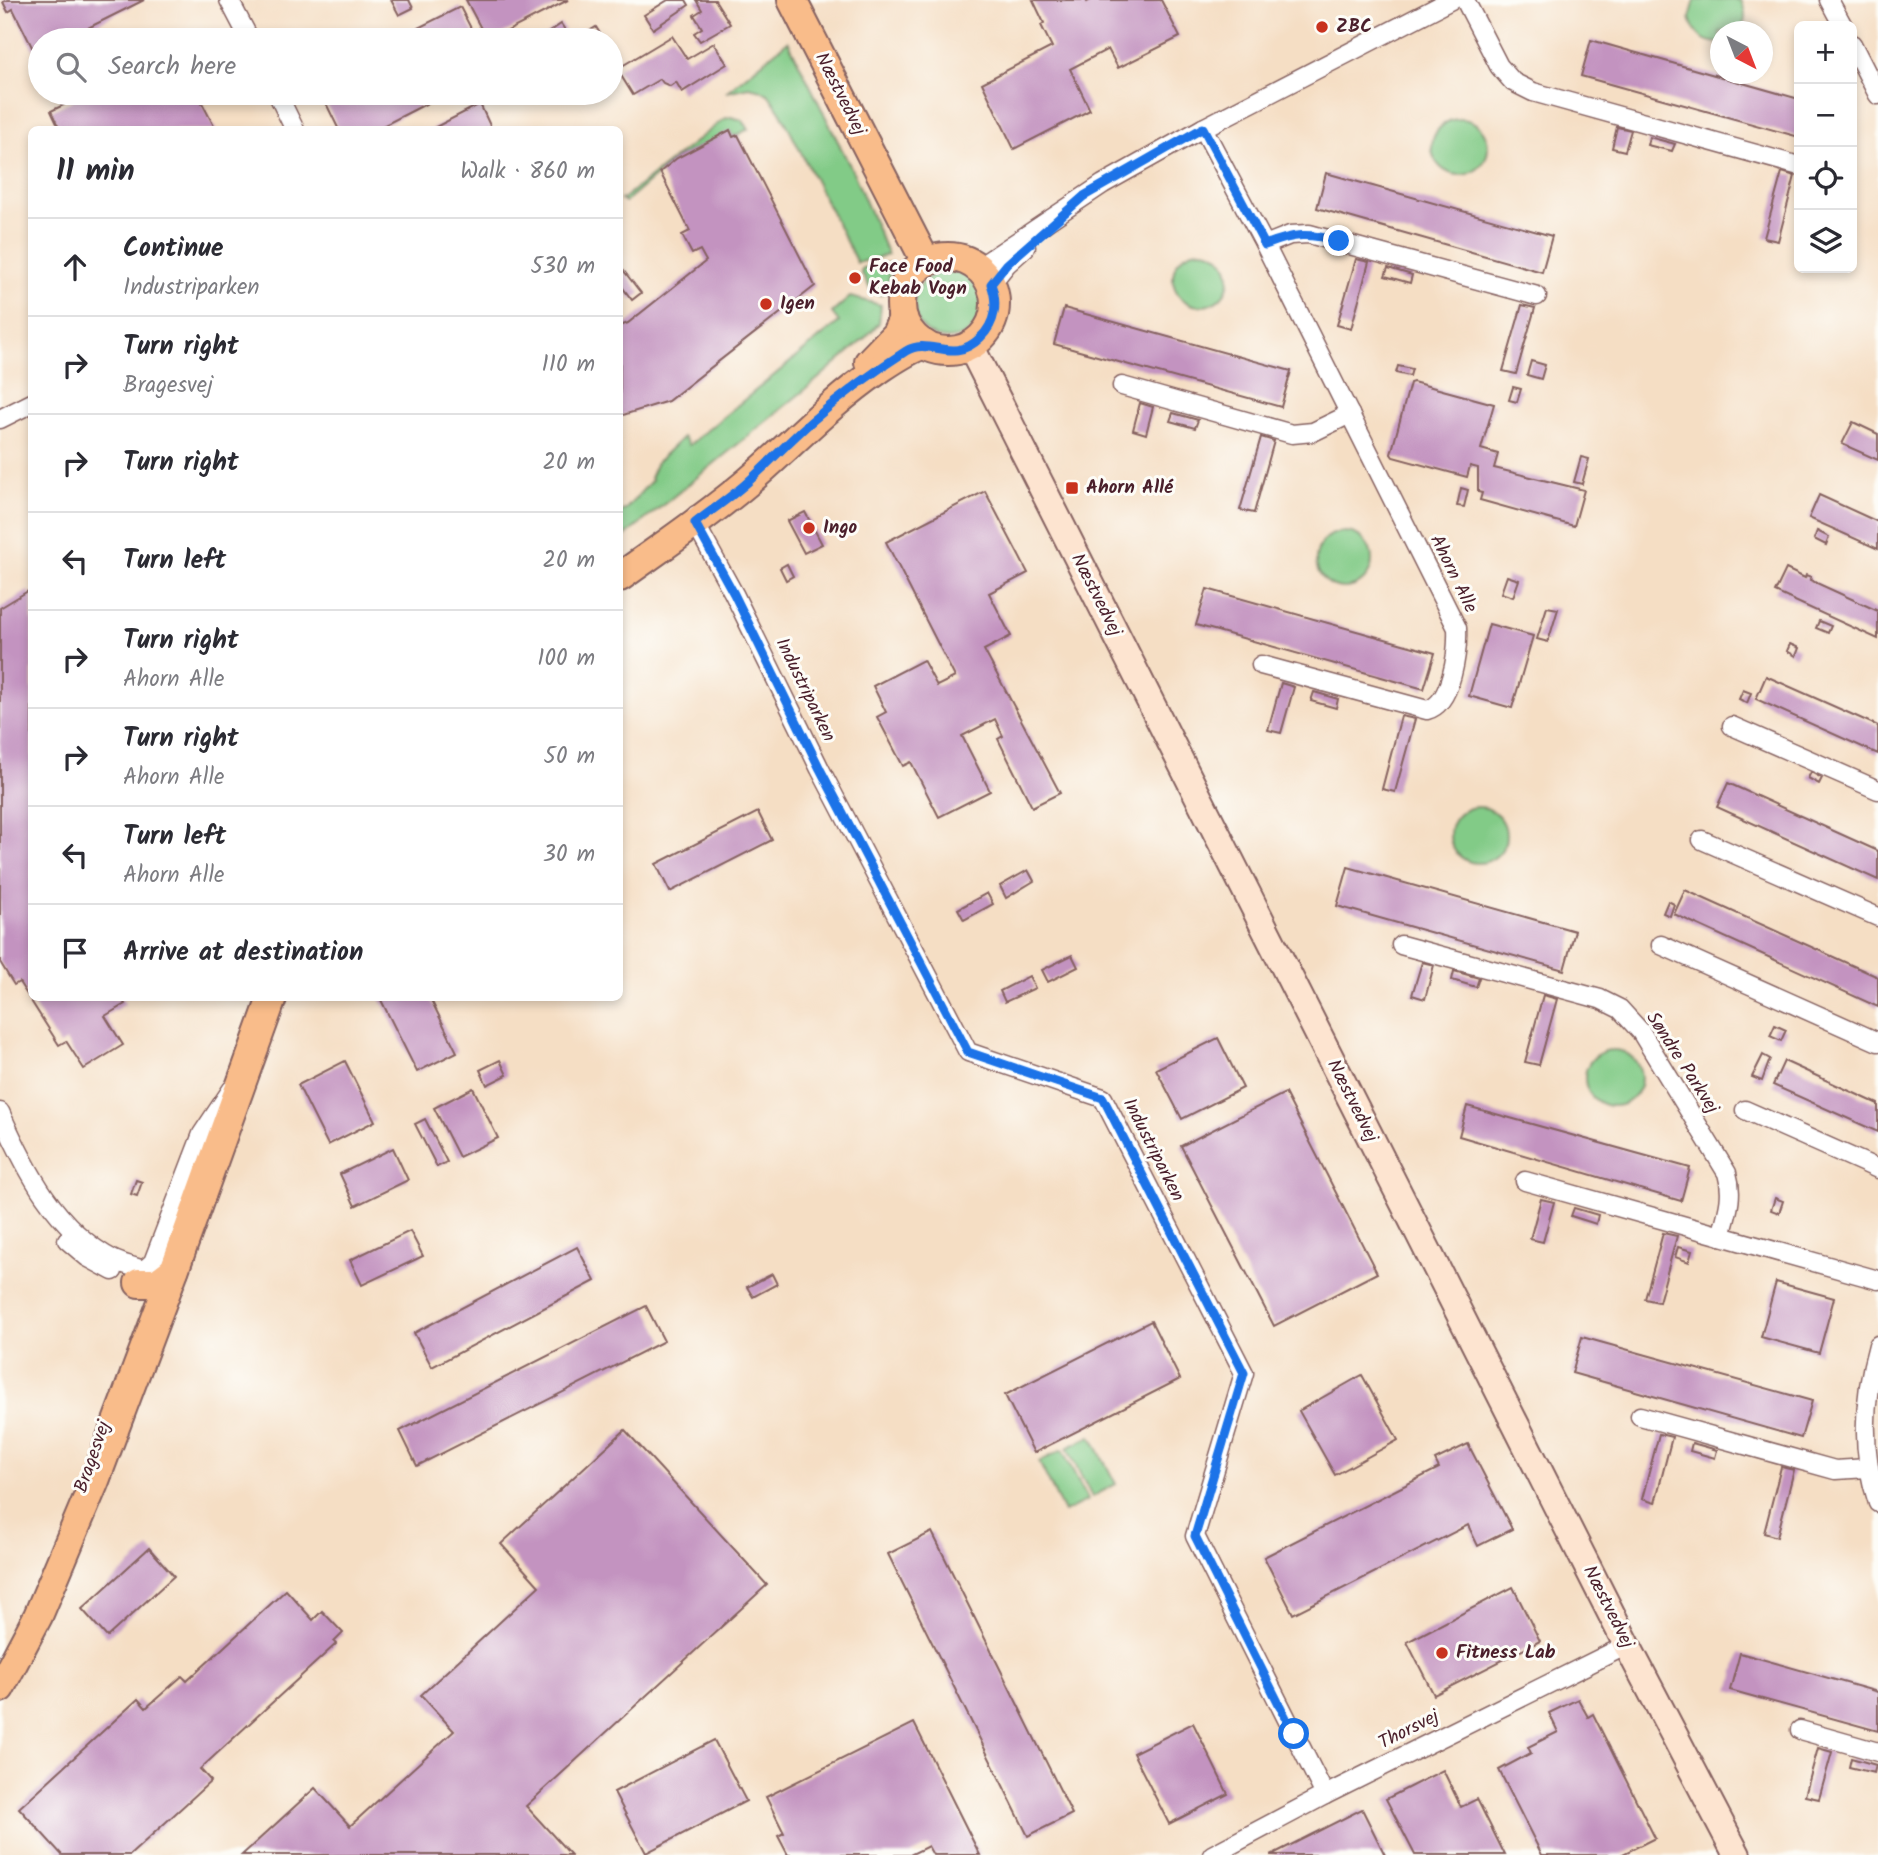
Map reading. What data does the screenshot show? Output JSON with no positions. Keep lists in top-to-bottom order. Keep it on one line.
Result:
{"streets":{"main road":["Næstvedvej","Bragesvej"],"street":["Ahorn Alle","Industriparken","Søndre Parkvej","Thorsvej"]},"crossings":[["Næstvedvej","Thorsvej"],["Industriparken","Thorsvej"]],"places":{"other":["ZBC","Face Food Kebab Vogn","Igen","Ingo","Fitness Lab"],"transit":["Ahorn Allé"]},"north":"bottom right","page":{"map_buttons":["+","−"],"search":"Search here","heading":["11 min","Walk · 860 m"],"list":[["Continue","Industriparken","530 m"],["Turn right","Bragesvej","110 m"],["Turn right","20 m"],["Turn left","20 m"],["Turn right","Ahorn Alle","100 m"],["Turn right","Ahorn Alle","50 m"],["Turn left","Ahorn Alle","30 m"],"Arrive at destination"]}}
